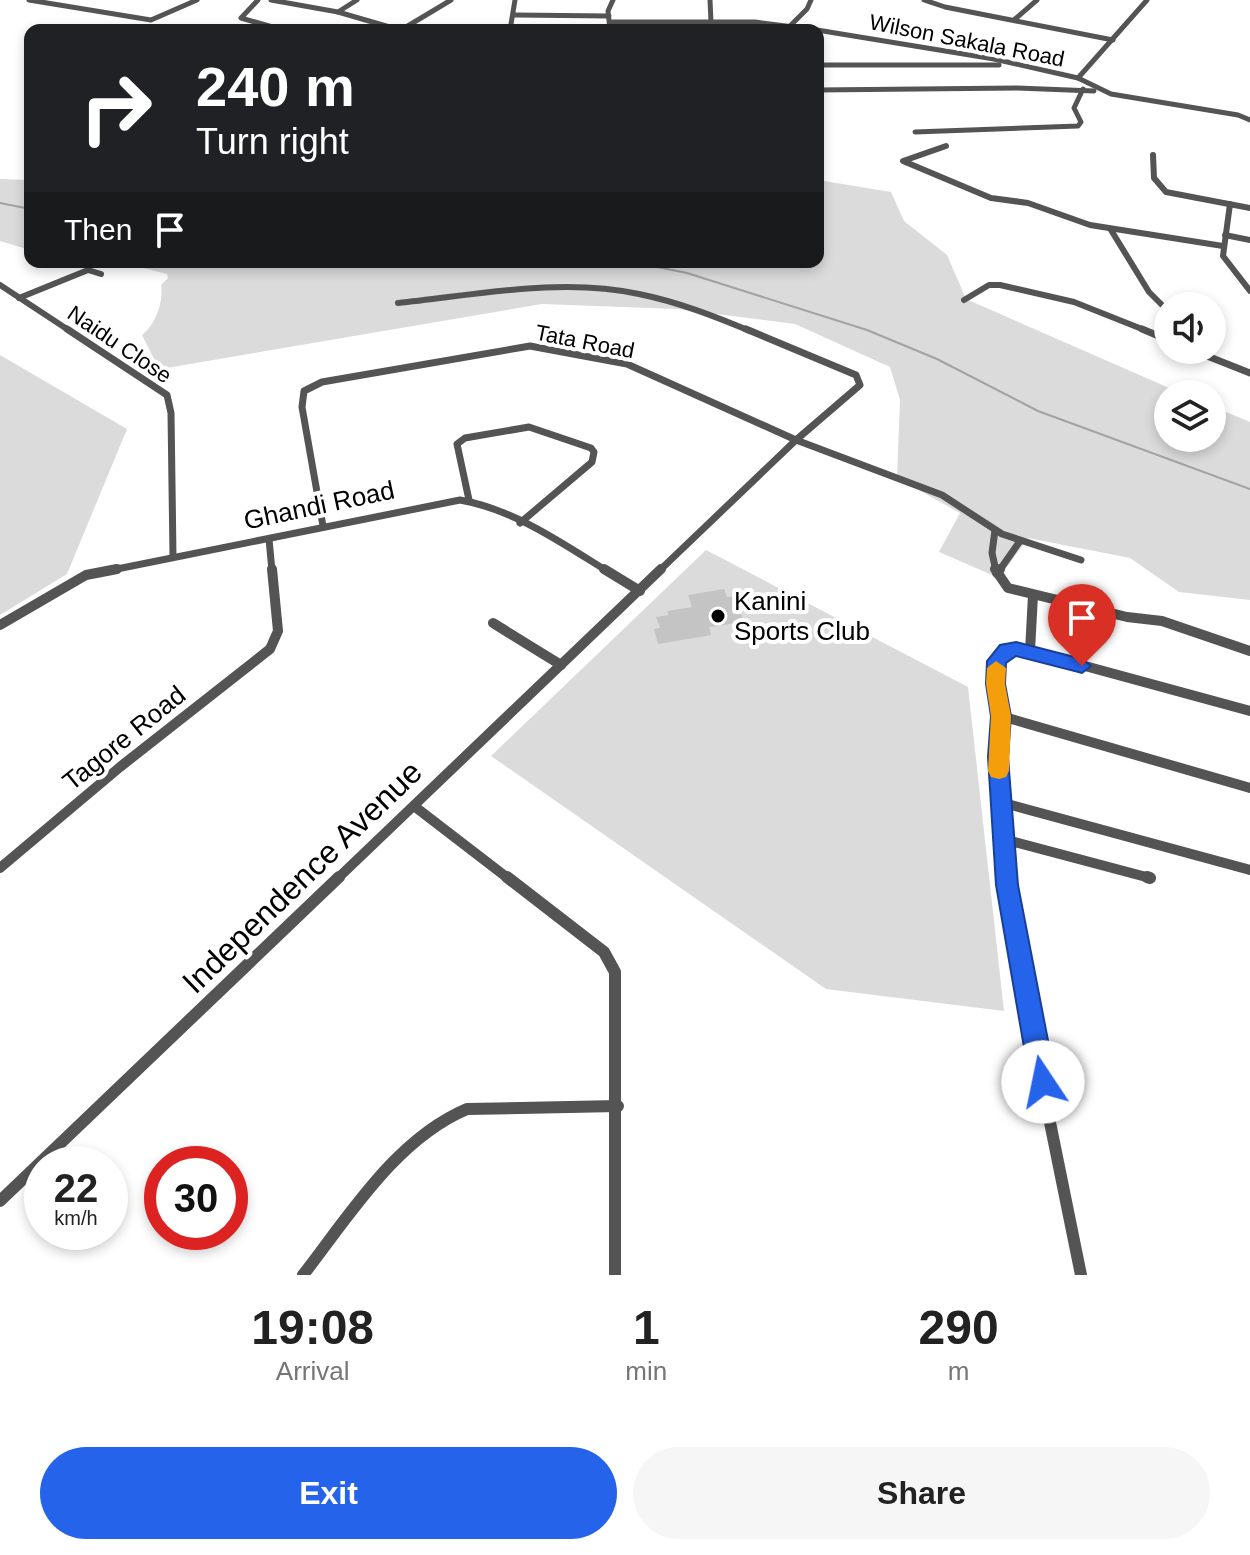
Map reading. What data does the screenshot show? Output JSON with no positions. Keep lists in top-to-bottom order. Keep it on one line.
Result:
{"streets":{"street":["Wilson Sakala Road","Tata Road","Naidu Close","Ghandi Road","Tagore Road","Independence Avenue"]},"crossings":[["Tata Road","Ghandi Road"],["Tata Road","Independence Avenue"],["Naidu Close","Ghandi Road"],["Ghandi Road","Tagore Road"]],"places":["Kanini Sports Club"],"page":{"turn":["240 m","Turn right"],"then":"Then","speed":"22 km/h","limit":"30","eta":["19:08","Arrival","1","min","290","m"],"buttons":["Exit","Share"]}}
